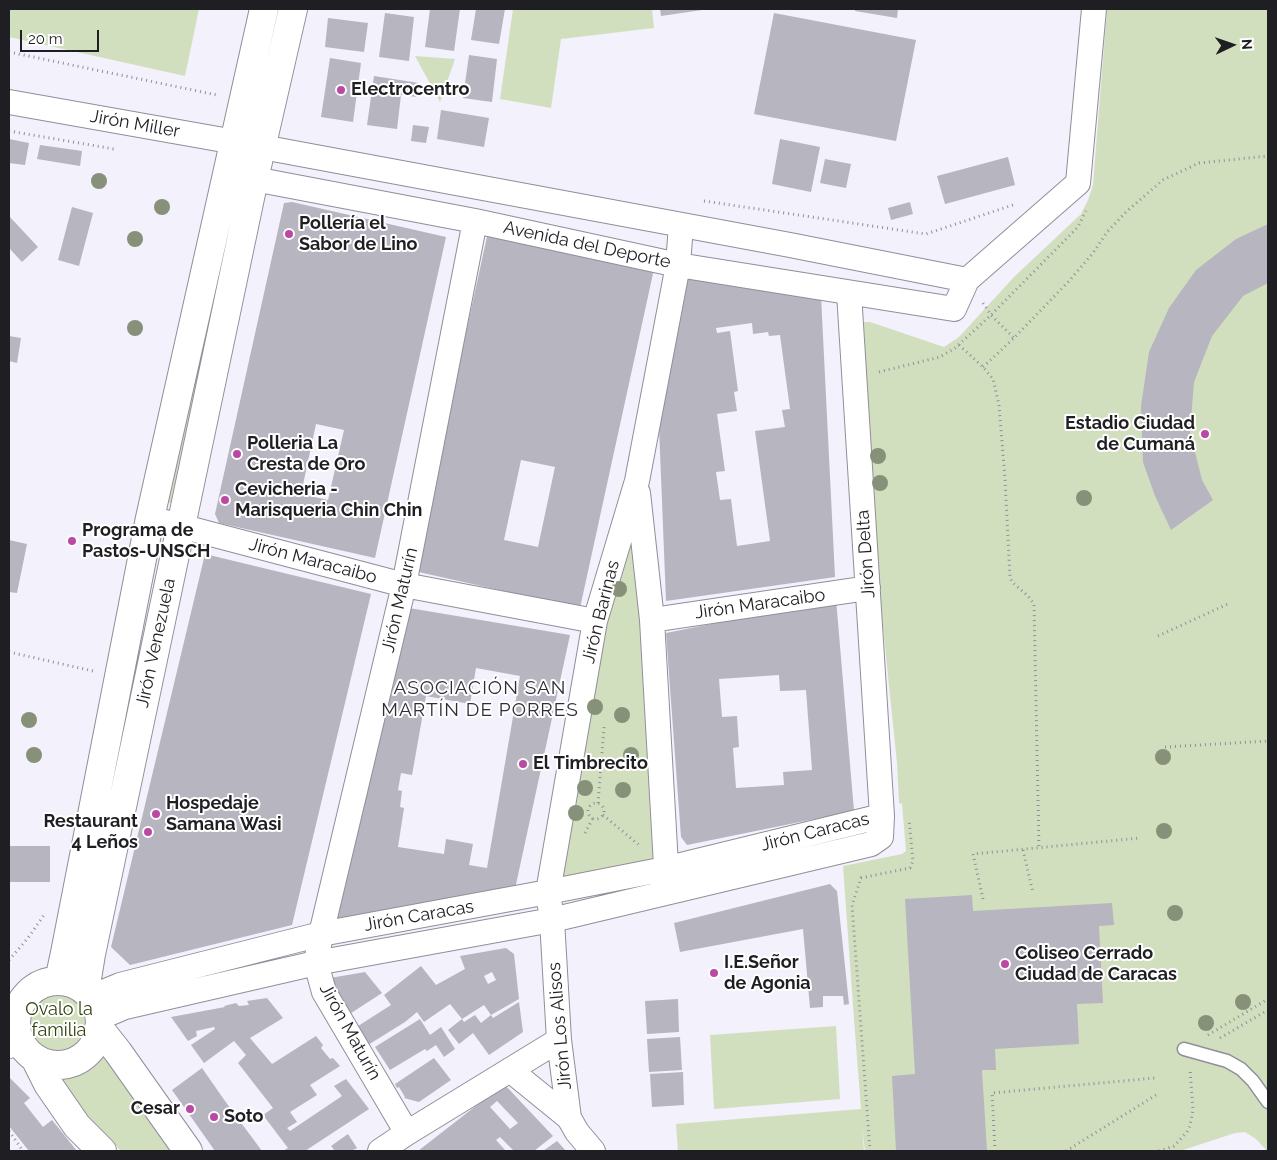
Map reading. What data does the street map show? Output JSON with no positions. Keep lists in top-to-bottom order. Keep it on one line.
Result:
{"streets":{"street":["Jirón Miller","Avenida del Deporte","Jirón Delta","Jirón Maracaibo","Jirón Maturín","Jirón Barinas","Jirón Venezuela","Jirón Caracas","Jirón Los Alisos"]},"crossings":[["Jirón Miller","Avenida del Deporte"],["Jirón Miller","Jirón Venezuela"],["Avenida del Deporte","Jirón Delta"],["Avenida del Deporte","Jirón Maturín"],["Avenida del Deporte","Jirón Barinas"],["Avenida del Deporte","Jirón Venezuela"],["Jirón Delta","Jirón Maracaibo"],["Jirón Delta","Jirón Caracas"],["Jirón Maracaibo","Jirón Maturín"],["Jirón Maracaibo","Jirón Barinas"],["Jirón Maracaibo","Jirón Venezuela"],["Jirón Maturín","Jirón Caracas"],["Jirón Barinas","Jirón Caracas"],["Jirón Barinas","Jirón Los Alisos"],["Jirón Venezuela","Jirón Caracas"],["Jirón Caracas","Jirón Los Alisos"]],"districts":["ASOCIACIÓN SAN MARTÍN DE PORRES"],"parks":["Ovalo la familia"],"places":["Electrocentro","Pollería el Sabor de Lino","Estadio Ciudad de Cumaná","Polleria La Cresta de Oro","Cevicheria - Marisqueria Chin Chin","Programa de Pastos-UNSCH","El Timbrecito","Hospedaje Samana Wasi","Restaurant 4 Leños","Coliseo Cerrado Ciudad de Caracas","I.E.Señor de Agonia","Cesar","Soto"],"scale_bar":"20 m","north":"right"}
